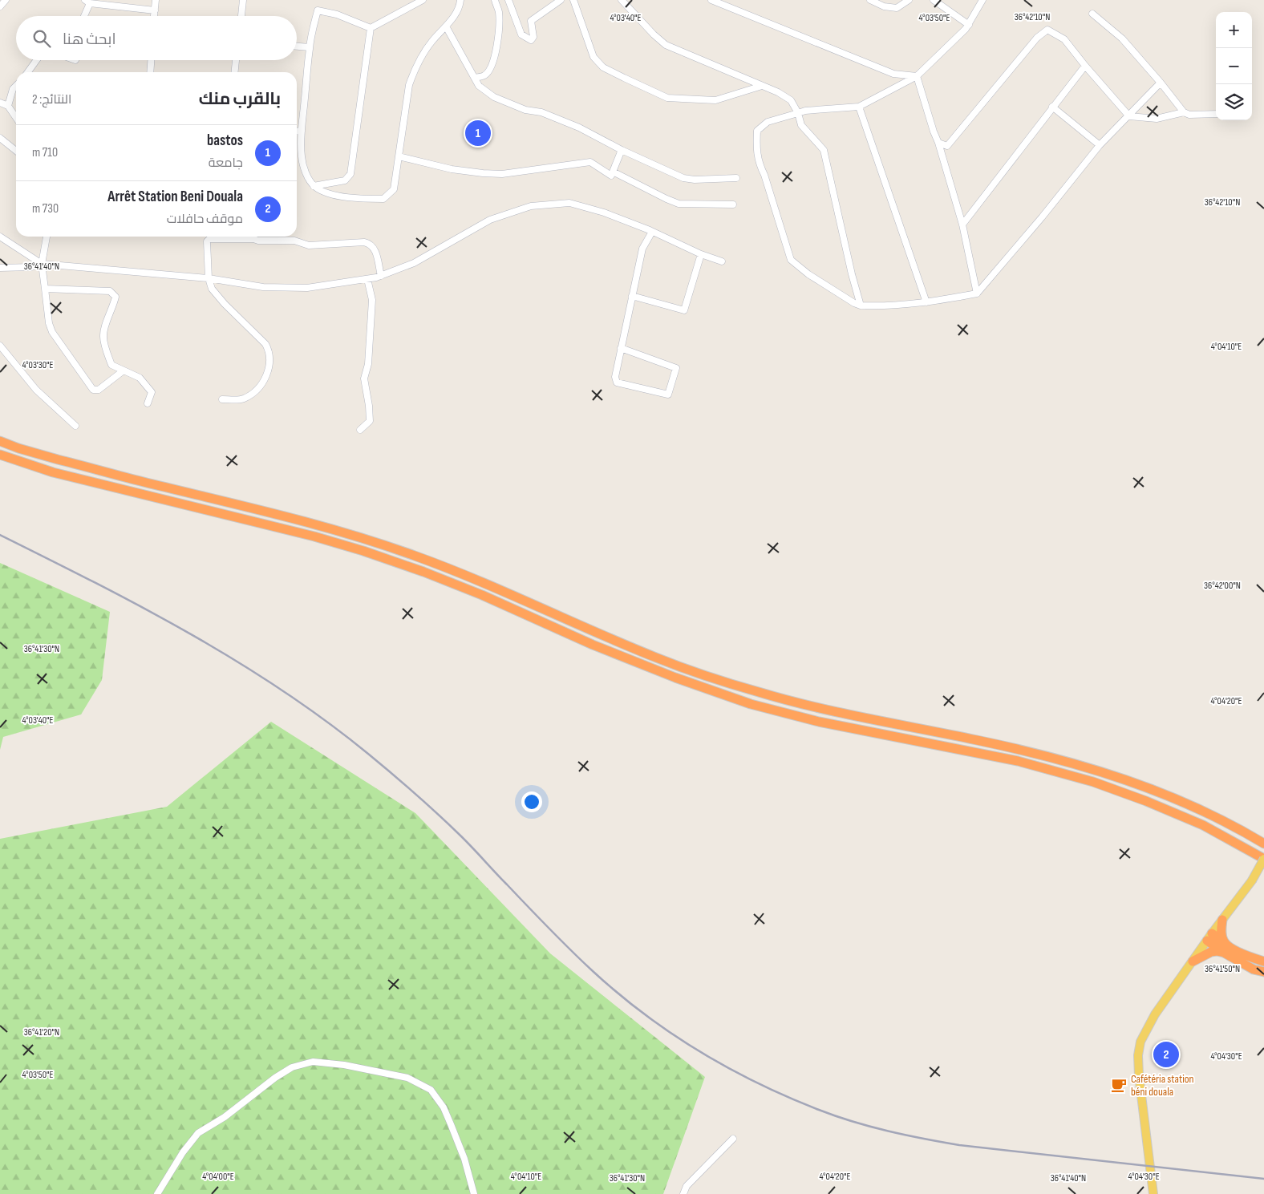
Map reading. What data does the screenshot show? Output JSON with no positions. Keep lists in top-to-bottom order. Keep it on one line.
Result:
{"places":{"cafe":["Cafétéria station béni douala"]},"page":{"map_buttons":["+","−"],"search":"ابحث هنا","heading":["بالقرب منك","النتائج: 2"],"pins":["1","2"],"list":[{"mark":"1","name":"bastos","note":"جامعة","value":"710 m"},{"mark":"2","name":"Arrêt Station Beni Douala","note":"موقف حافلات","value":"730 m"}]},"coordinates":["36°42'10\"N","4°03'40\"E","4°03'50\"E","36°41'40\"N","4°04'10\"E","4°03'30\"E","36°42'00\"N","36°41'30\"N","4°04'20\"E","36°41'50\"N","36°41'20\"N","4°04'30\"E","4°04'00\"E"]}
